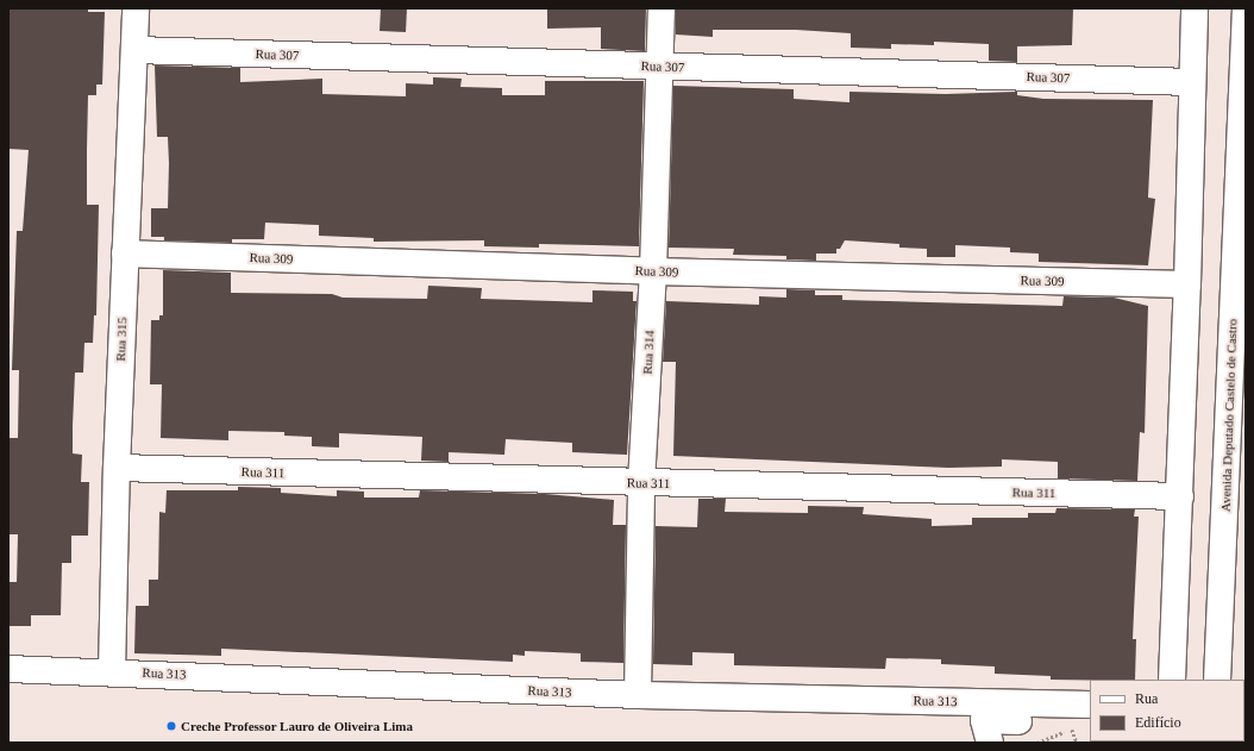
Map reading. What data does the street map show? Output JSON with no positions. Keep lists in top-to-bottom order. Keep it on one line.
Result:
{"streets":{"street":["Rua 307","Rua 309","Rua 315","Rua 314","Avenida Deputado Castelo de Castro","Rua 311","Rua 313"]},"crossings":[["Rua 307","Rua 315"],["Rua 307","Rua 314"],["Rua 309","Rua 315"],["Rua 309","Rua 314"],["Rua 315","Rua 311"],["Rua 315","Rua 313"],["Rua 314","Rua 311"],["Rua 314","Rua 313"]],"places":["Creche Professor Lauro de Oliveira Lima"],"legend":["Rua","Edifício"]}
